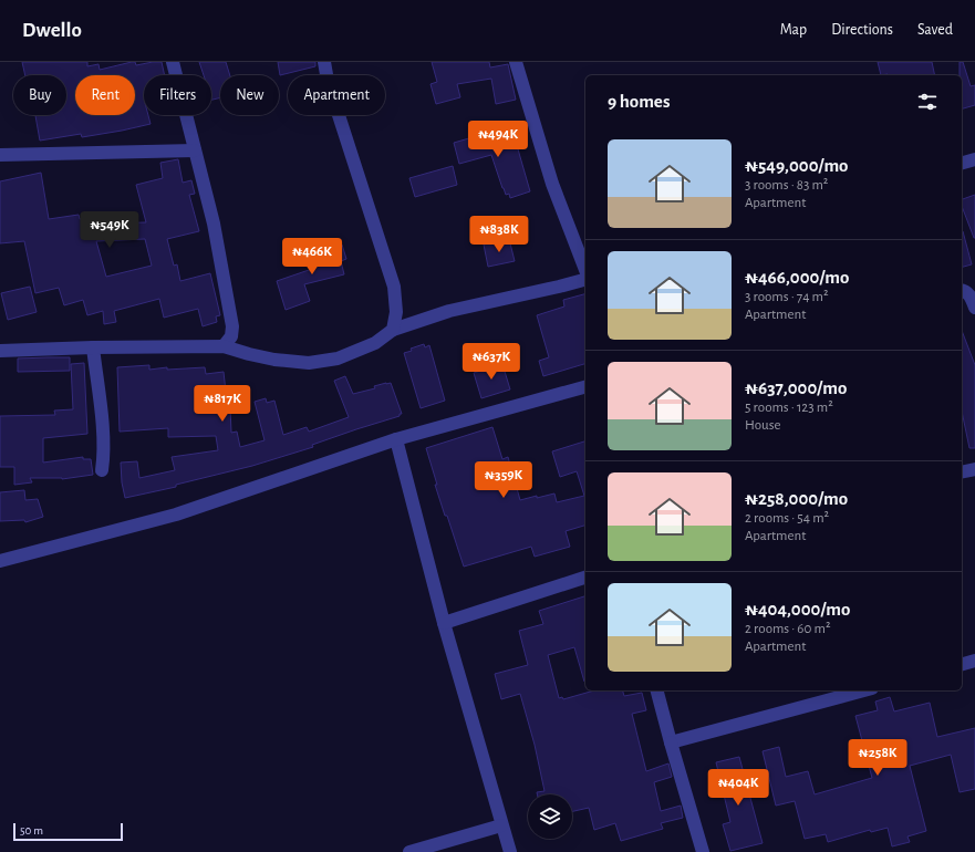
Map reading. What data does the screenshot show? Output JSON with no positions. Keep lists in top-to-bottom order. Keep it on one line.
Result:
{"scale_bar":"50 m","page":{"header":"Dwello","nav":["Map","Directions","Saved"],"chip":["Buy","Rent","Filters","New","Apartment"],"heading":"9 homes","price":["₦494K","₦549K","₦838K","₦466K","₦637K","₦817K","₦359K","₦258K","₦404K"],"list":[{"name":"₦549,000/mo","note":"3 rooms · 83 m² · Apartment"},{"name":"₦466,000/mo","note":"3 rooms · 74 m² · Apartment"},{"name":"₦637,000/mo","note":"5 rooms · 123 m² · House"},{"name":"₦258,000/mo","note":"2 rooms · 54 m² · Apartment"},{"name":"₦404,000/mo","note":"2 rooms · 60 m² · Apartment"}],"scale":"50 m"}}
